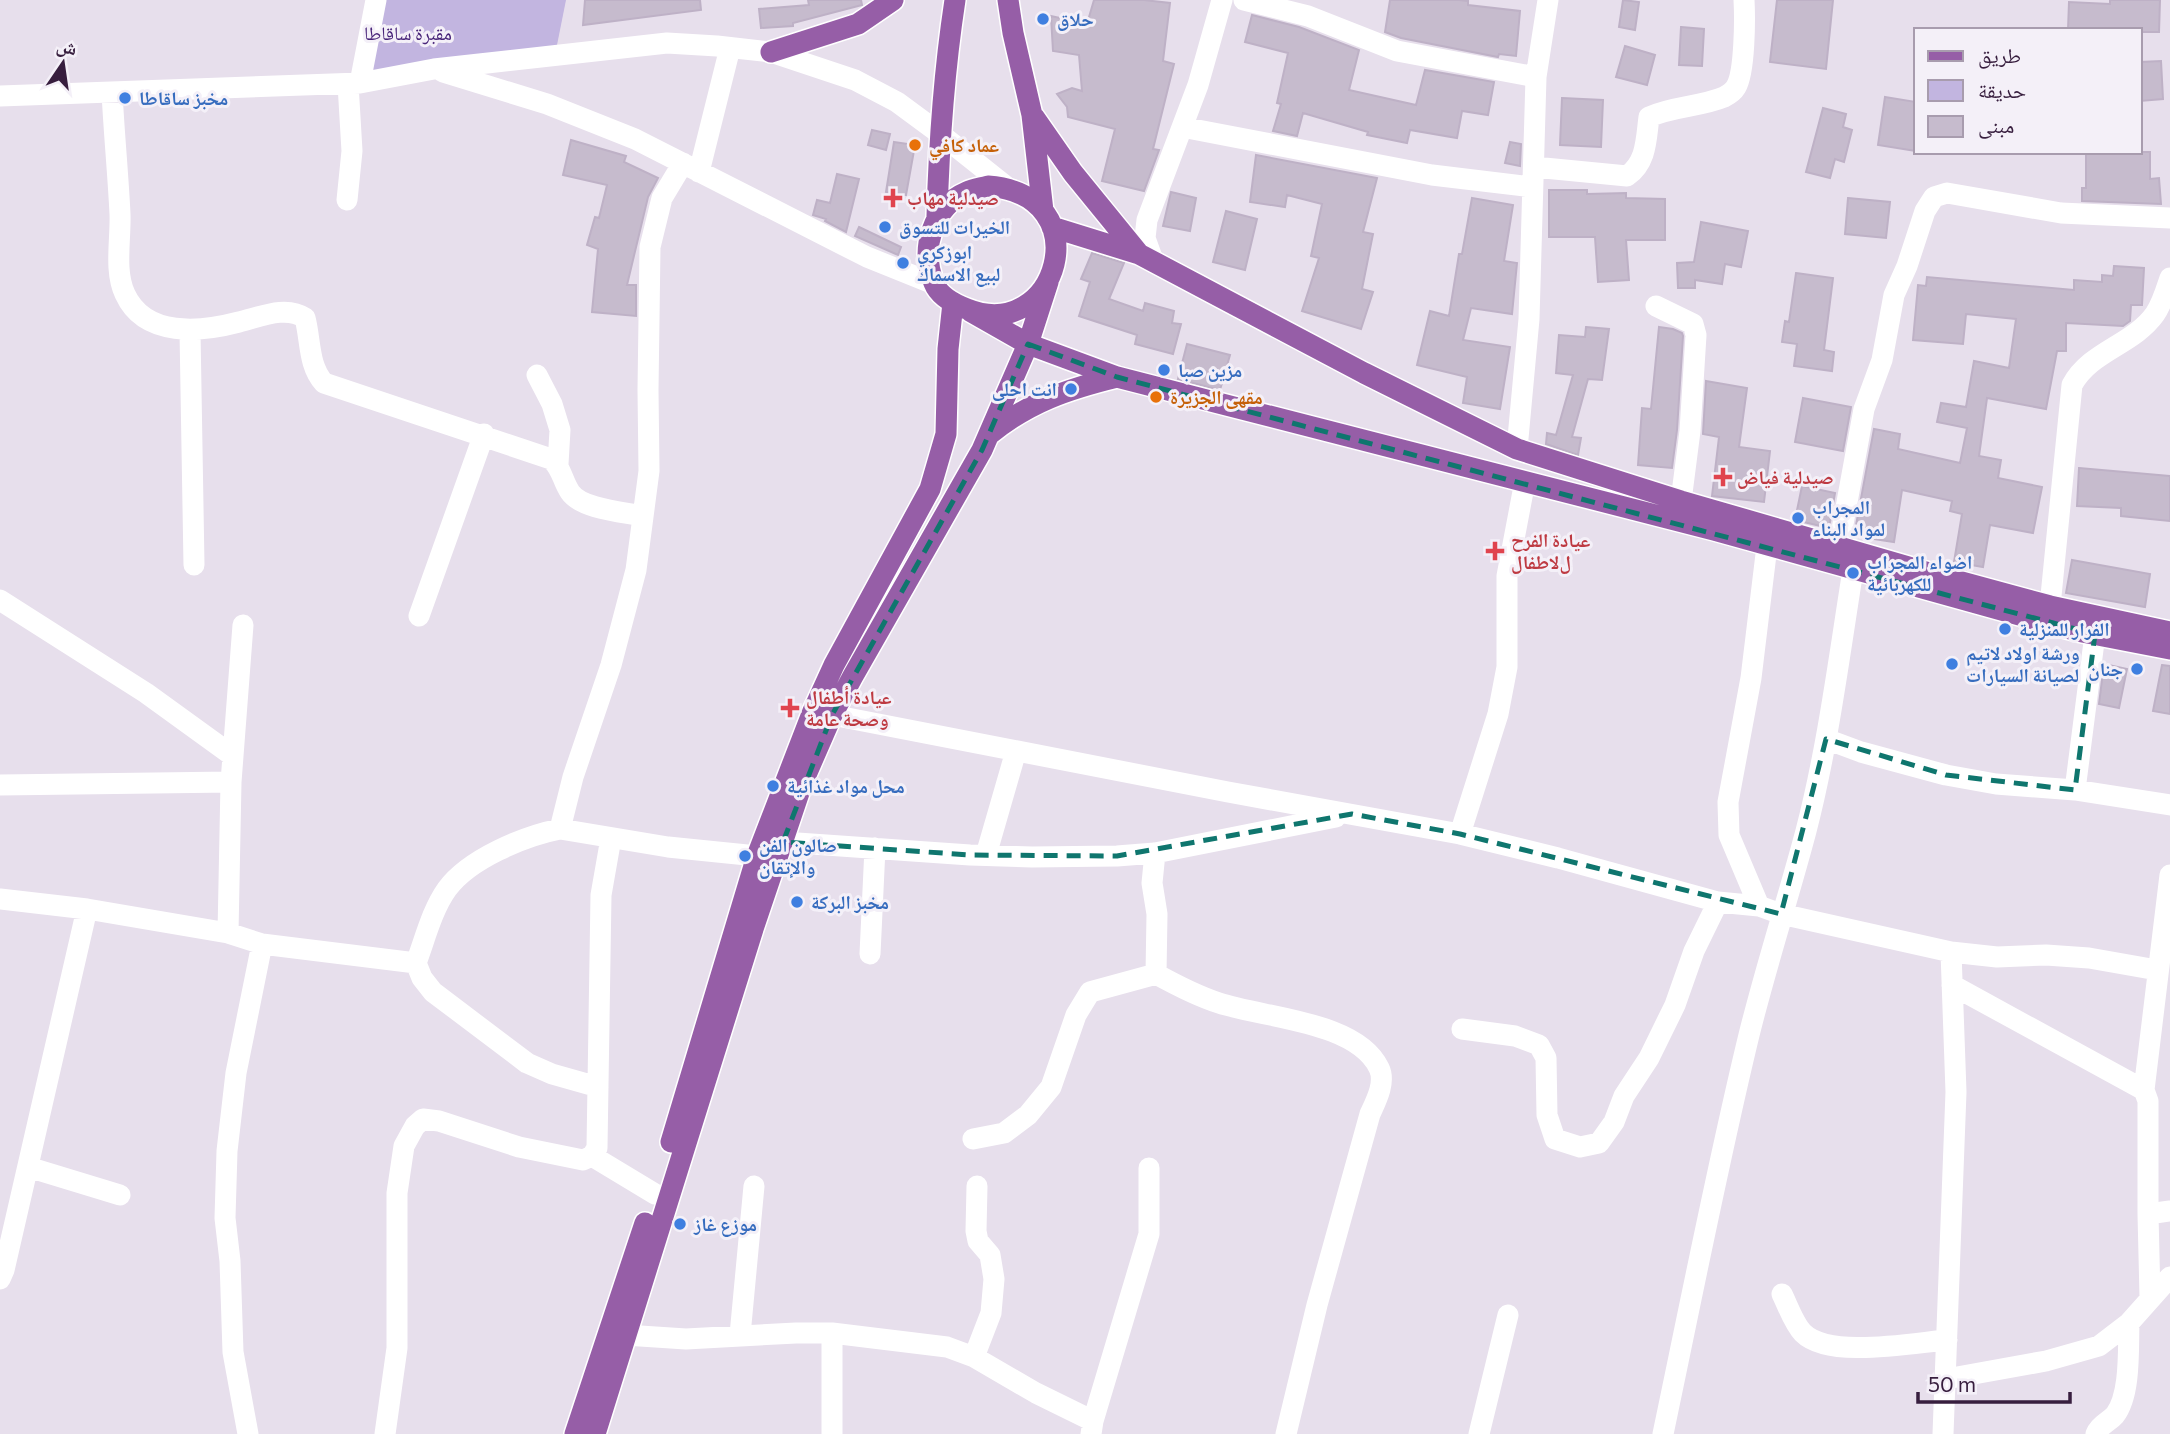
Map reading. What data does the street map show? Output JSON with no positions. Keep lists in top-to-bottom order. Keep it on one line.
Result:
{"parks":["مقبرة ساقاطا"],"places":{"other":["حلاق","مخبز ساقاطا","عماد كافي","الخيرات للتسوق","ابوزكري لبيع اﻻسماك","مزين صبا","انت احلى","مقهى الجزيرة","المجراب لمواد البناء","اضواء المجراب للكهربائية","الفرار للمنزلية","ورشة اوﻻد ﻻتيم لصيانة السيارات","جنان","محل مواد غذائية","صالون الفن والإتقان","مخبز البركة","موزع غاز"],"health":["صيدلية مهاب","صيدلية فياض","عيادة الفرح لﻻطفال","عيادة أطفال وصحة عامة"]},"legend":["طريق","حديقة","مبنى"],"scale_bar":"50 m","north":"top"}
